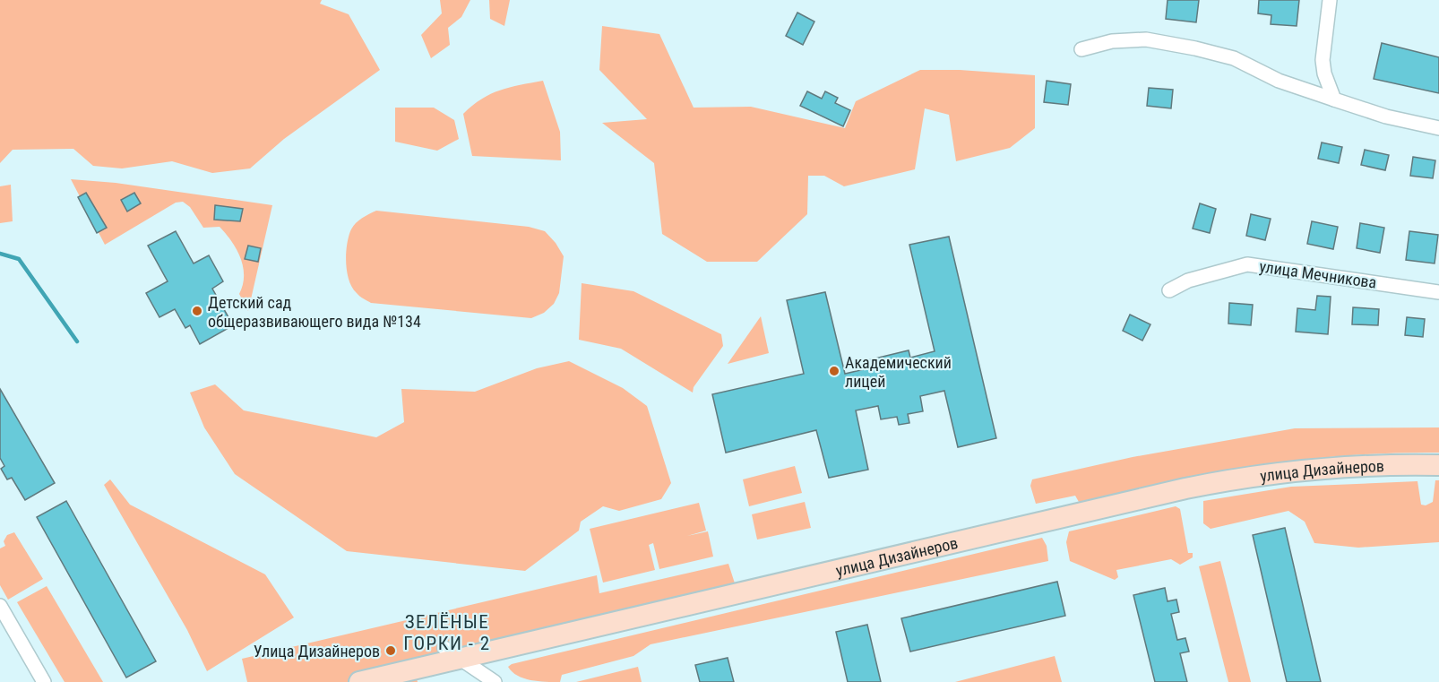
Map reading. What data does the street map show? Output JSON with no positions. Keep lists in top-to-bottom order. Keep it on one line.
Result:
{"streets":{"street":["улица Мечникова","улица Дизайнеров"]},"districts":["ЗЕЛЁНЫЕ ГОРКИ - 2"],"places":["Детский сад общеразвивающего вида №134","Академический лицей","Улица Дизайнеров"]}
